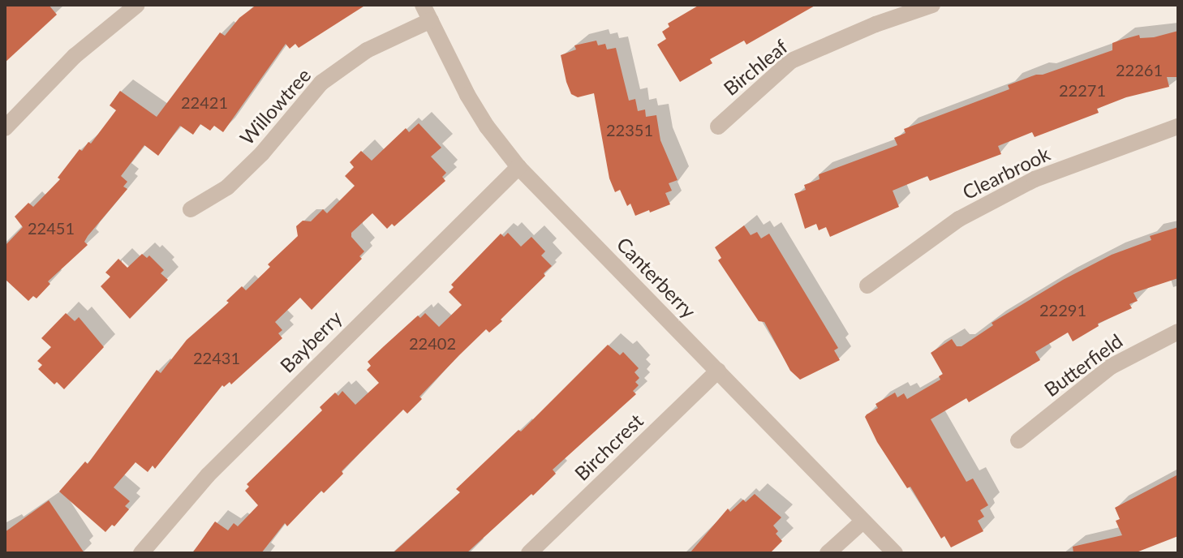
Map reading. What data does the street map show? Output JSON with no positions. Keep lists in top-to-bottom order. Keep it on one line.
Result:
{"streets":{"street":["Birchleaf","Willowtree","Clearbrook","Canterberry","Bayberry","Butterfield","Birchcrest"]},"crossings":[["Willowtree","Canterberry"],["Canterberry","Bayberry"],["Canterberry","Birchcrest"]],"house_numbers":["22261","22271","22421","22351","22451","22291","22402","22431"]}
